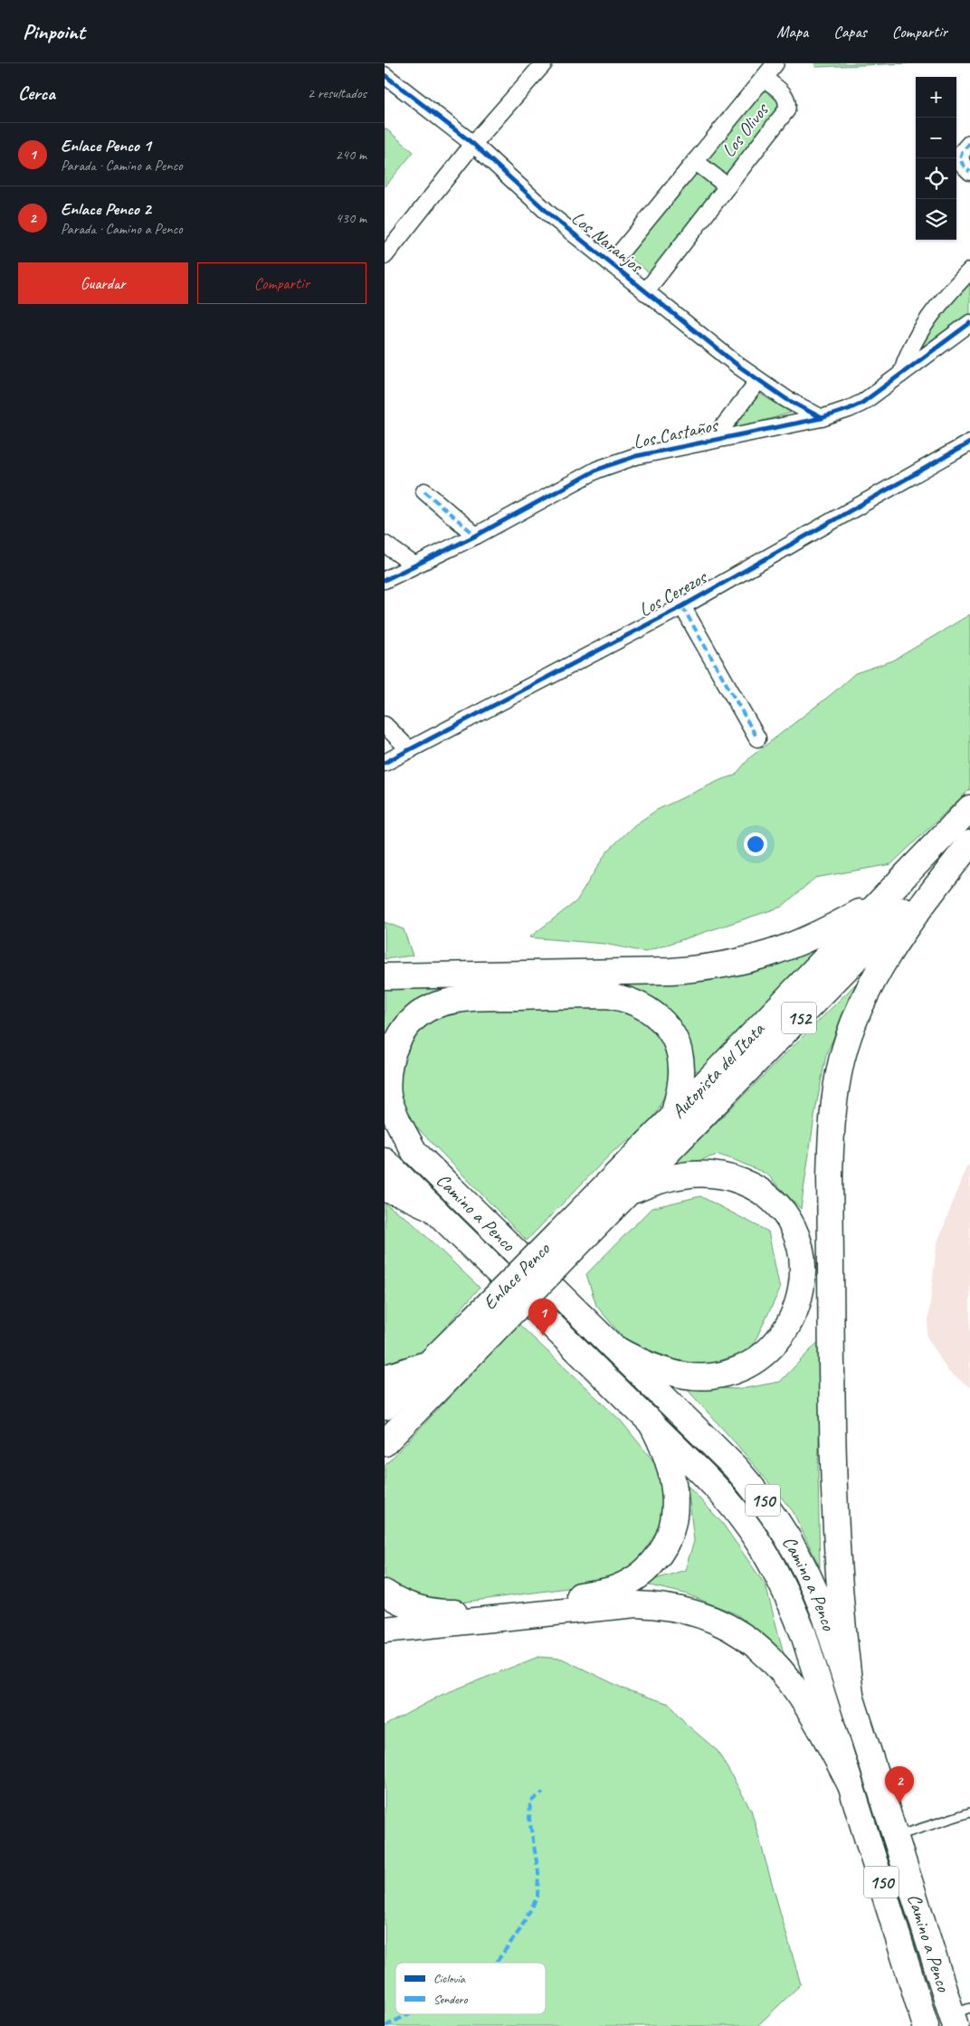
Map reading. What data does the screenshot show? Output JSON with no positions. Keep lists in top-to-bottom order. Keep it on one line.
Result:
{"streets":{"main road":["152","Autopista del Itata","Camino a Penco","Enlace Penco","150"],"street":["Los Olivos","Los Naranjos","Los Castaños","Los Cerezos"]},"crossings":[["Los Olivos","Los Naranjos"],["Los Naranjos","Los Castaños"],["Autopista del Itata","Enlace Penco"]],"legend":["Ciclovía","Sendero"],"page":{"header":"Pinpoint","nav":["Mapa","Capas","Compartir"],"heading":["Cerca","2 resultados"],"map_buttons":["+","−"],"list":[{"mark":"1","name":"Enlace Penco 1","note":"Parada · Camino a Penco","value":"240 m"},{"mark":"2","name":"Enlace Penco 2","note":"Parada · Camino a Penco","value":"430 m"}],"buttons":["Guardar","Compartir"],"pins":["1","2"]}}
